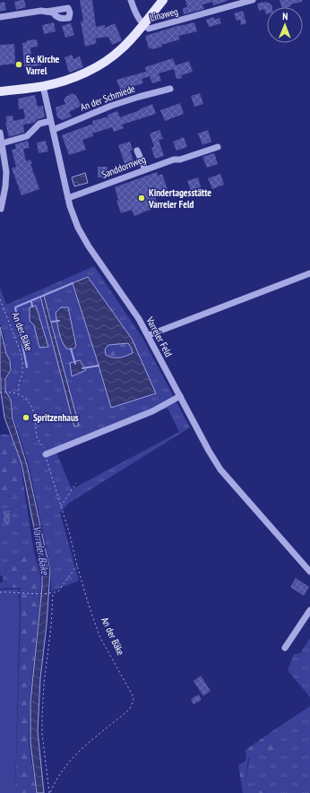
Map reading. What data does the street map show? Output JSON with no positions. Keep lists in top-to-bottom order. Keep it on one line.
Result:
{"streets":{"street":["Linaweg","An der Schmiede","Sanddornweg","Varreler Feld"],"path":["An der Bäke"]},"crossings":[["An der Schmiede","Varreler Feld"],["Sanddornweg","Varreler Feld"]],"water":["Varreler Bäke"],"places":["Ev. Kirche Varrel","Kindertagesstätte Varreler Feld","Spritzenhaus"],"north":"top"}
